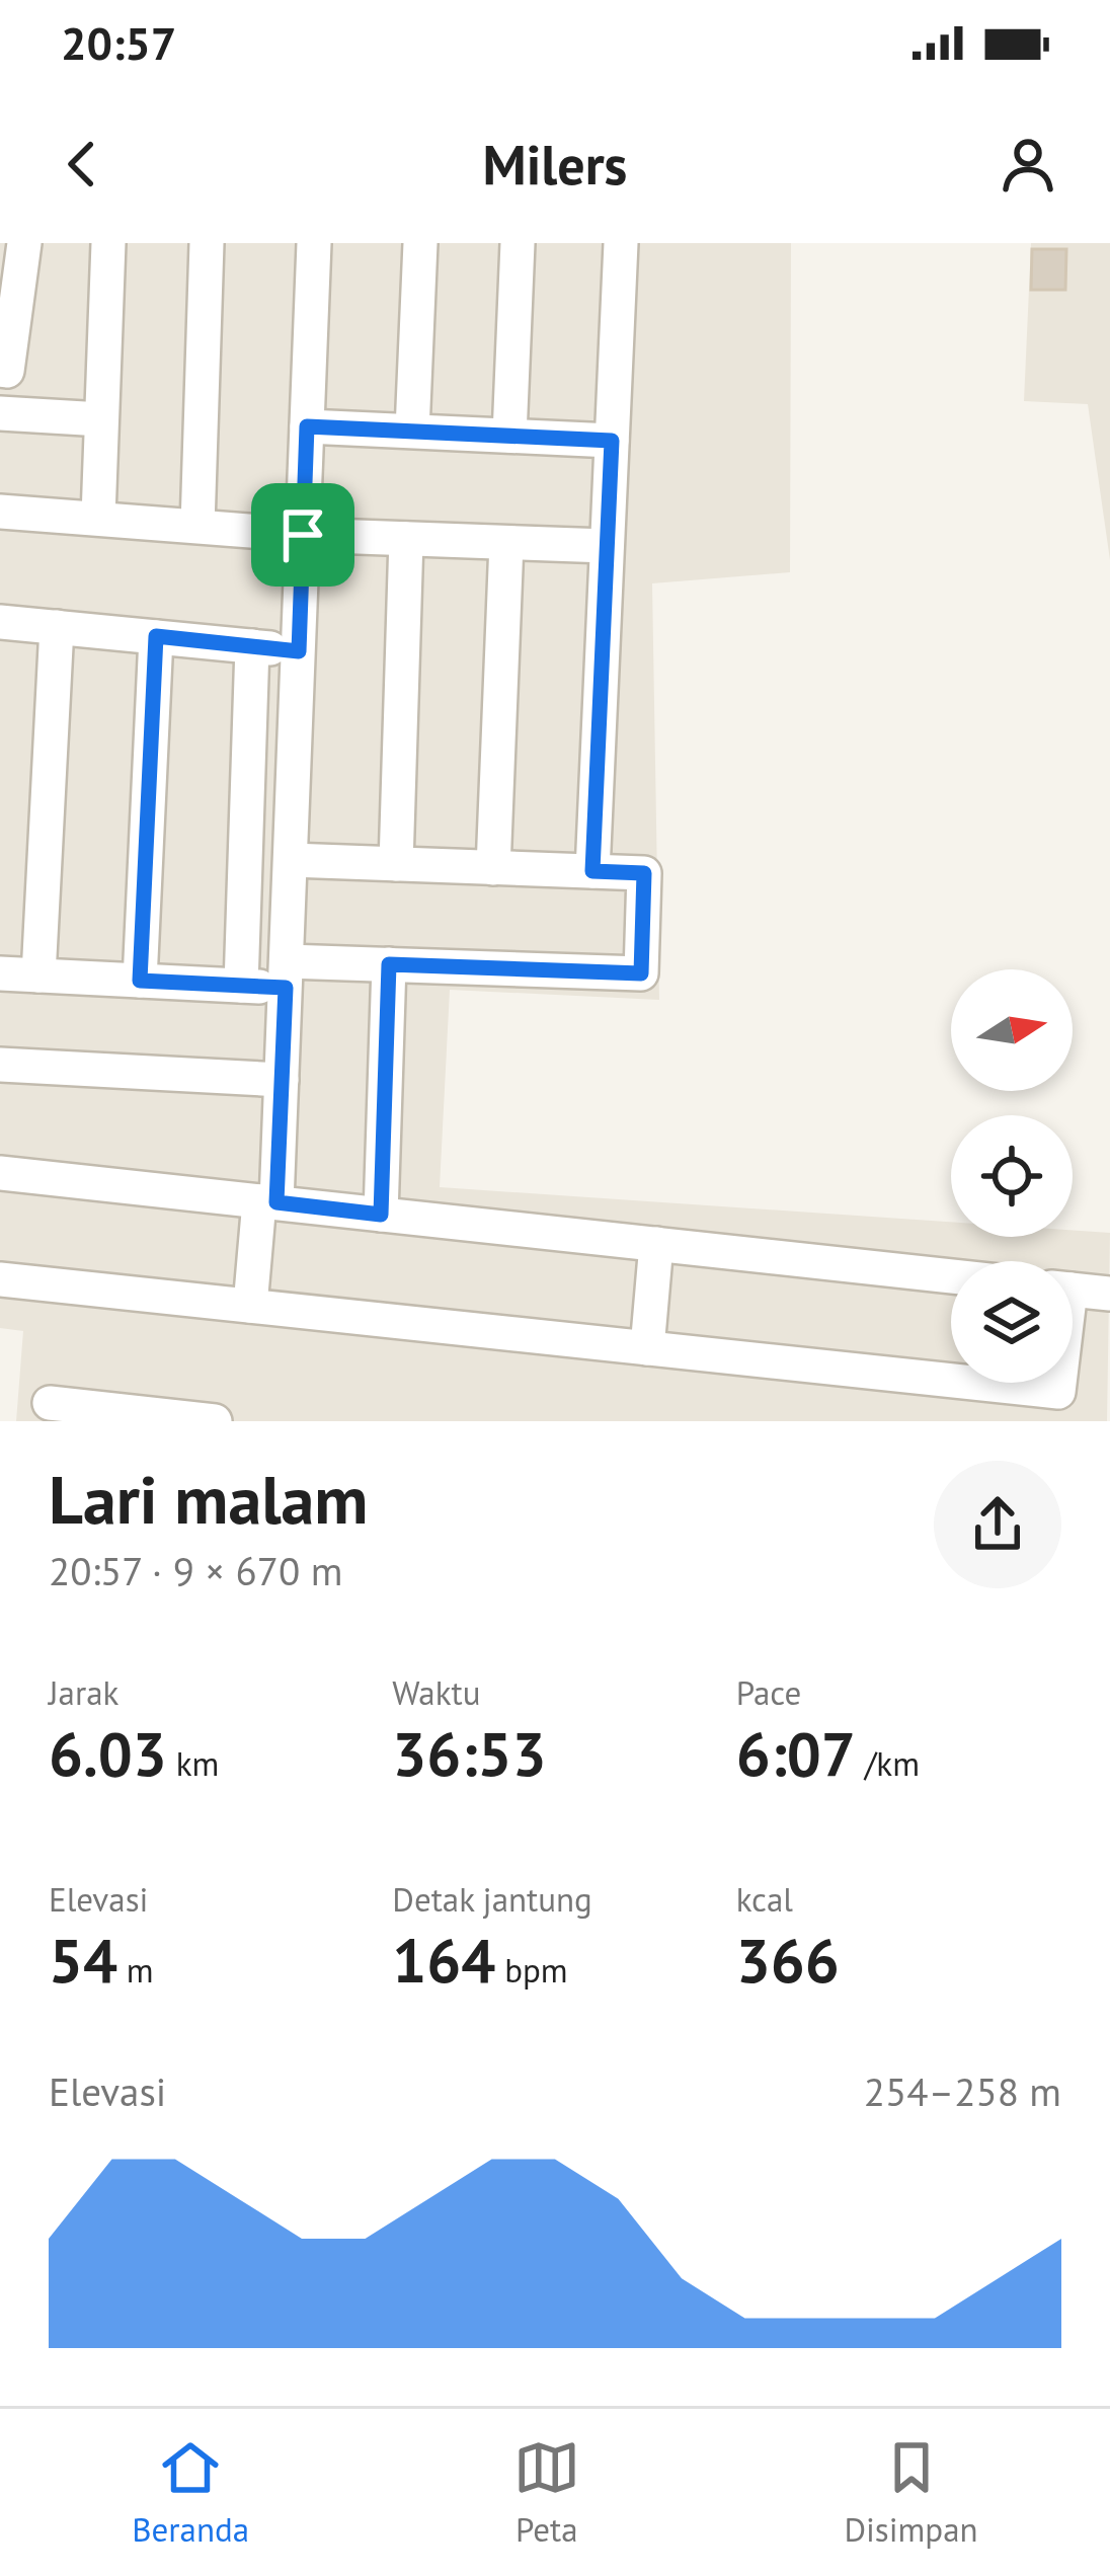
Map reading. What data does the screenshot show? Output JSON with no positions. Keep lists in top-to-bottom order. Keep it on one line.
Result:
{"north":"right","page":{"status":"20:57","header":"Milers","heading":["Lari malam","20:57 · 9 × 670 m"],"stats":[["Jarak","6.03 km"],["Waktu","36:53"],["Pace","6:07 /km"],["Elevasi","54 m"],["Detak jantung","164 bpm"],["kcal","366"]],"chart":["Elevasi","254–258 m"],"tabs":["Beranda","Peta","Disimpan"]}}
